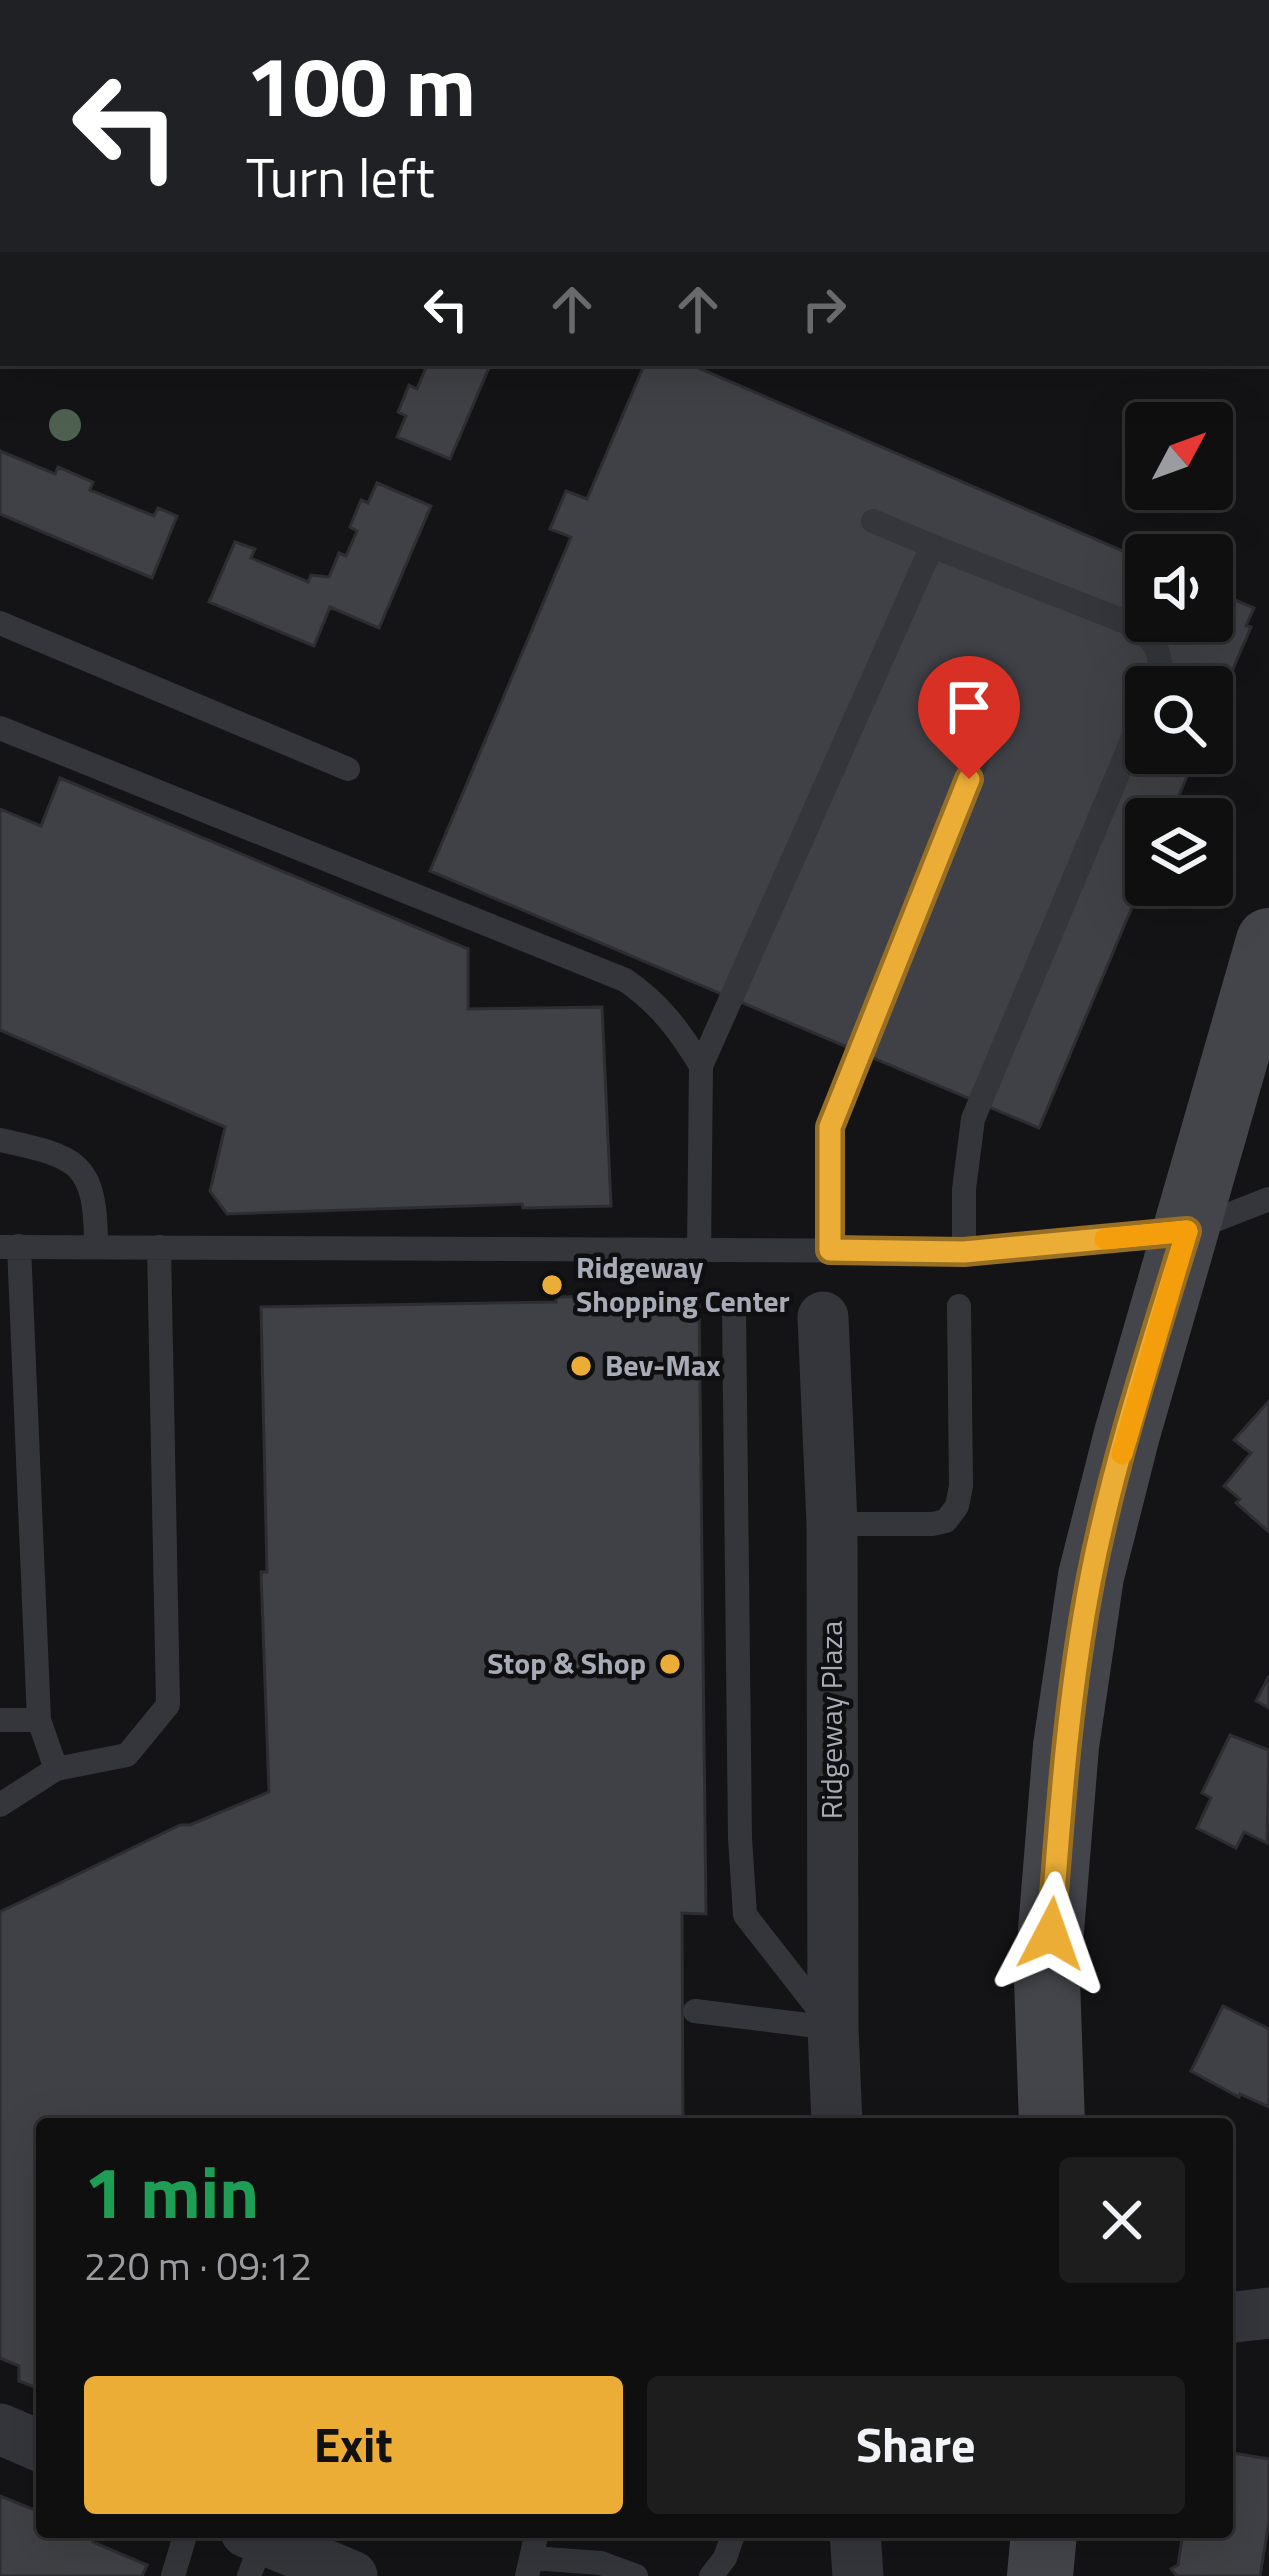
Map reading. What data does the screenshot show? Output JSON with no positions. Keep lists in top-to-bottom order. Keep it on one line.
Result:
{"streets":{"street":["Ridgeway Plaza"]},"places":["Ridgeway Shopping Center","Bev-Max","Stop & Shop"],"north":"top right","page":{"turn":["100 m","Turn left"],"heading":["1 min","220 m · 09:12"],"buttons":["Exit","Share"]}}
